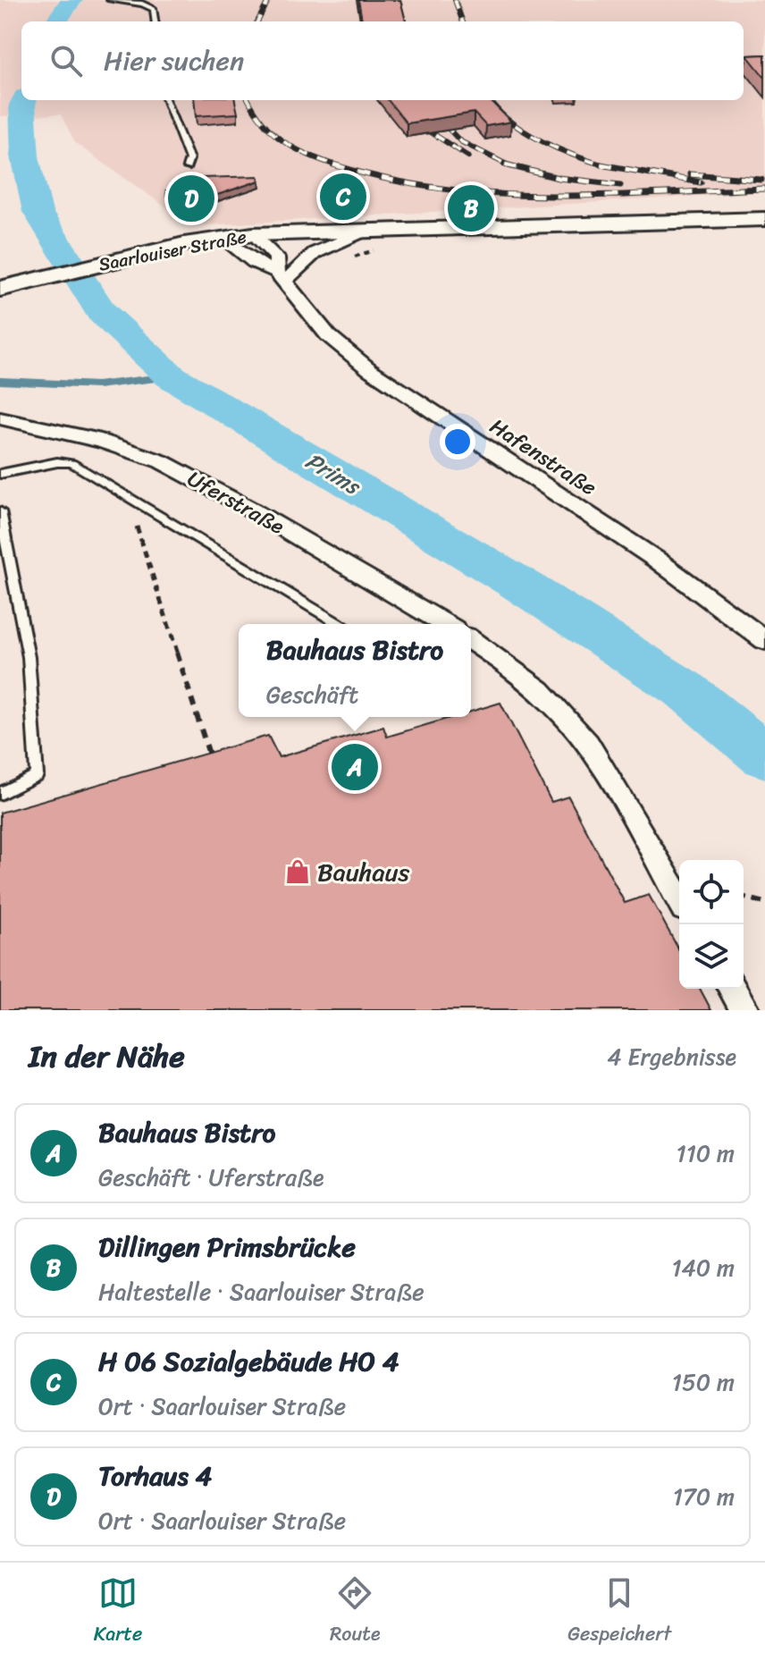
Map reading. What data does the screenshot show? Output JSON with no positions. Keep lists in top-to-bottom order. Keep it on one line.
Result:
{"streets":{"main road":["Saarlouiser Straße"],"street":["Hafenstraße","Uferstraße"]},"crossings":[["Saarlouiser Straße","Hafenstraße"]],"water":["Prims"],"places":{"shop":["Bauhaus"]},"page":{"search":"Hier suchen","pins":["C","D","B","A"],"popup":["Bauhaus Bistro","Geschäft"],"heading":["In der Nähe","4 Ergebnisse"],"list":[{"mark":"A","name":"Bauhaus Bistro","note":"Geschäft · Uferstraße","value":"110 m"},{"mark":"B","name":"Dillingen Primsbrücke","note":"Haltestelle · Saarlouiser Straße","value":"140 m"},{"mark":"C","name":"H 06 Sozialgebäude HO 4","note":"Ort · Saarlouiser Straße","value":"150 m"},{"mark":"D","name":"Torhaus 4","note":"Ort · Saarlouiser Straße","value":"170 m"}],"nav":["Karte","Route","Gespeichert"]}}
